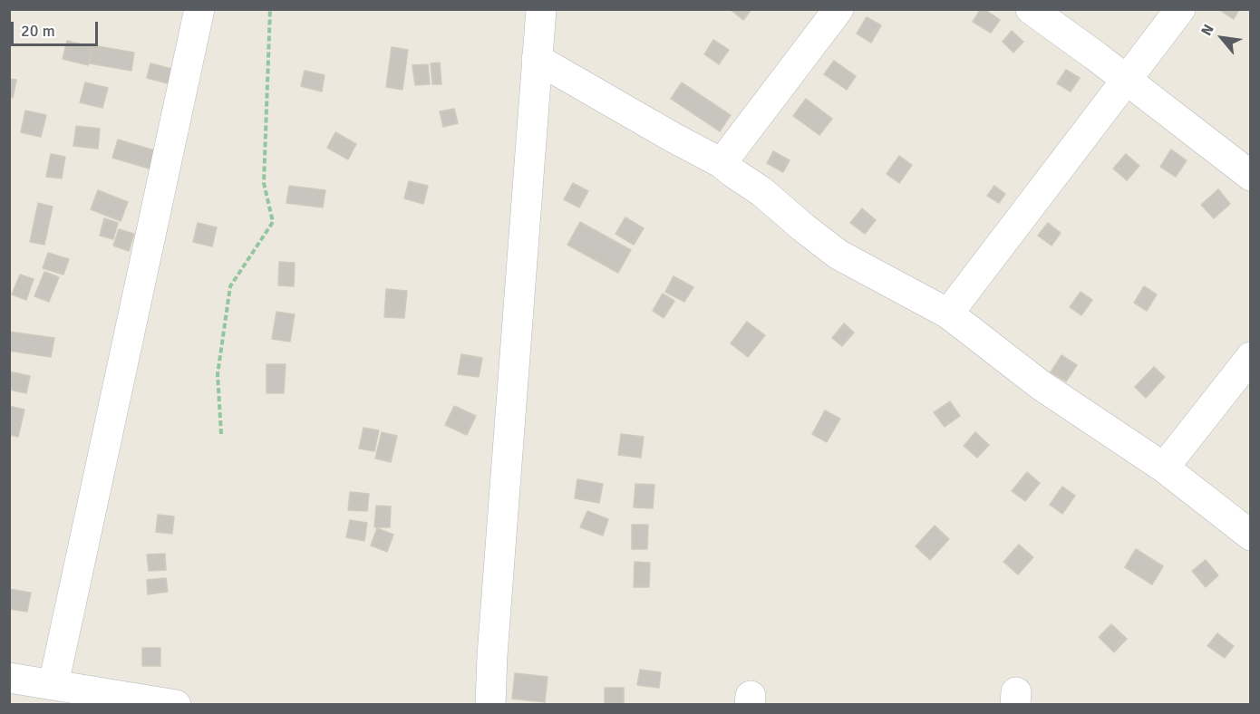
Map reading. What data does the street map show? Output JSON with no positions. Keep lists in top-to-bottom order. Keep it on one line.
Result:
{"scale_bar":"20 m","north":"top left"}
